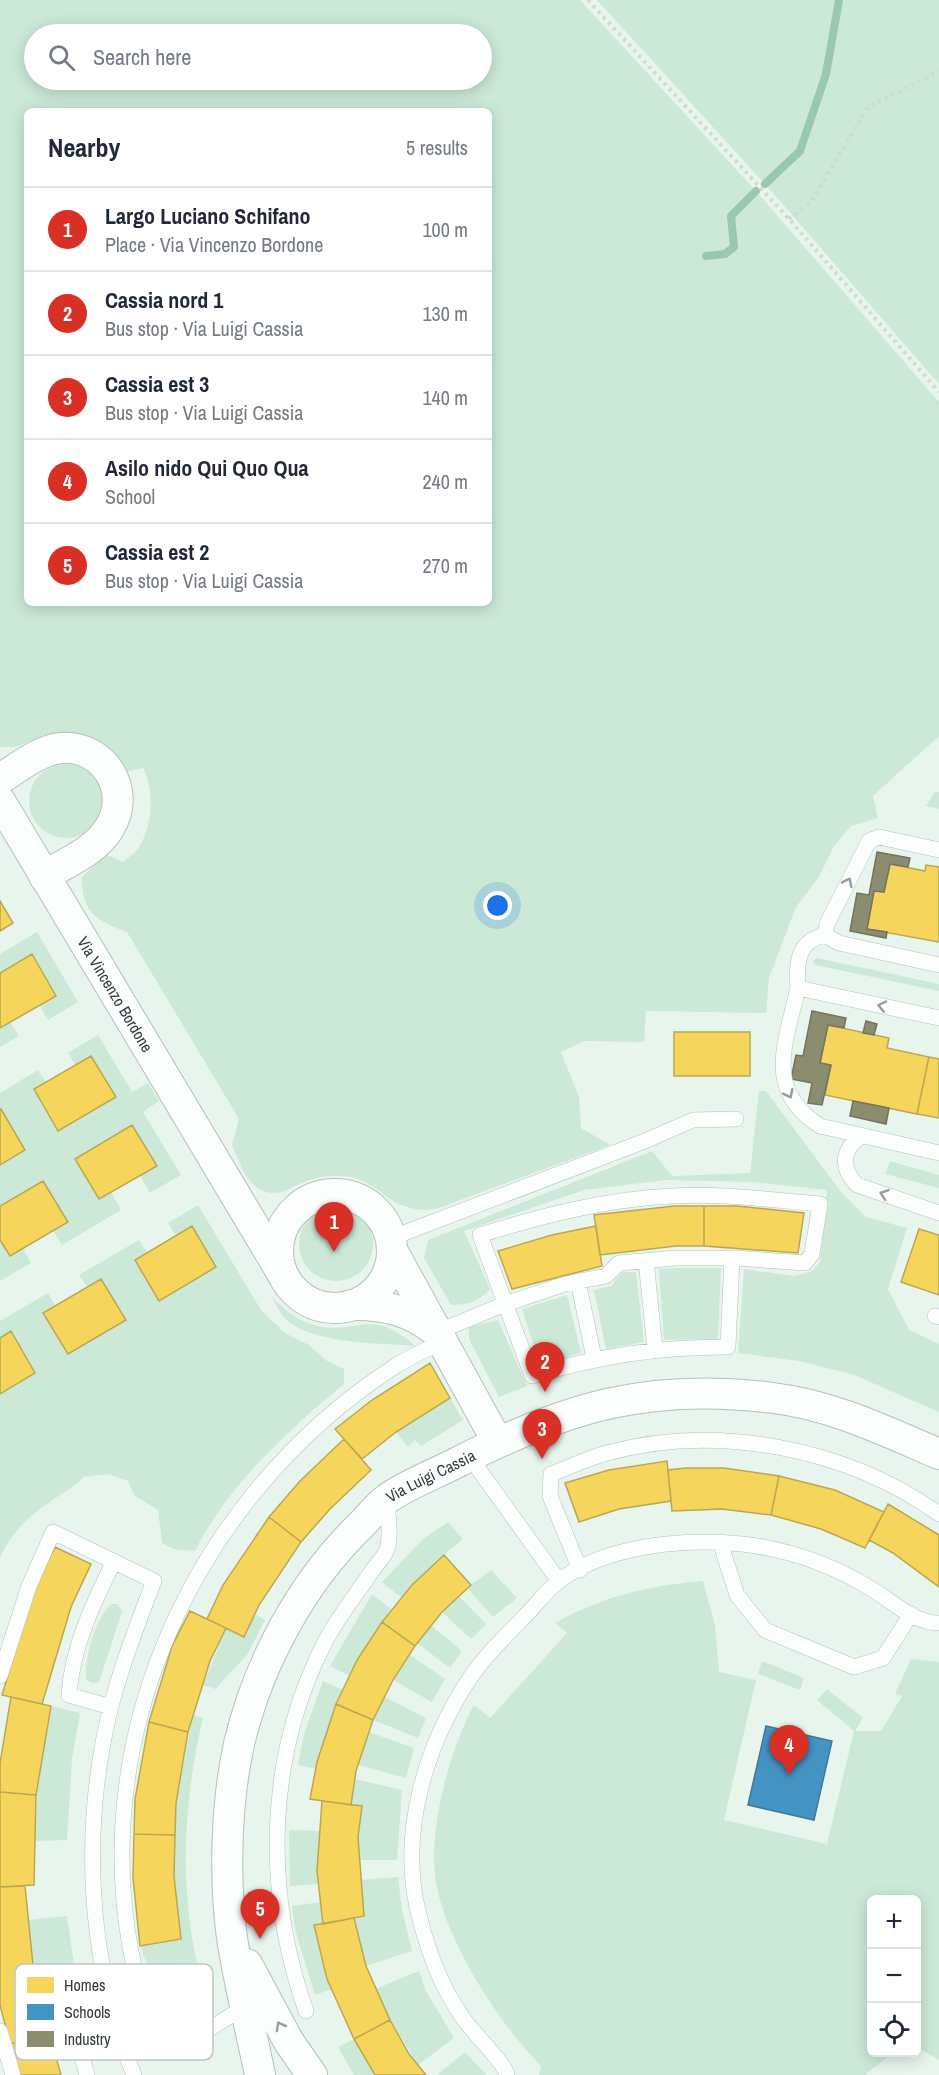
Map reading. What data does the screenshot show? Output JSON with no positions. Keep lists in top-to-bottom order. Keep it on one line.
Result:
{"streets":{"street":["Via Vincenzo Bordone","Via Luigi Cassia"]},"legend":["Homes","Schools","Industry"],"page":{"search":"Search here","heading":["Nearby","5 results"],"list":[{"mark":"1","name":"Largo Luciano Schifano","note":"Place · Via Vincenzo Bordone","value":"100 m"},{"mark":"2","name":"Cassia nord 1","note":"Bus stop · Via Luigi Cassia","value":"130 m"},{"mark":"3","name":"Cassia est 3","note":"Bus stop · Via Luigi Cassia","value":"140 m"},{"mark":"4","name":"Asilo nido Qui Quo Qua","note":"School","value":"240 m"},{"mark":"5","name":"Cassia est 2","note":"Bus stop · Via Luigi Cassia","value":"270 m"}],"pins":["1","2","3","4","5"],"map_buttons":["+","−"]}}
